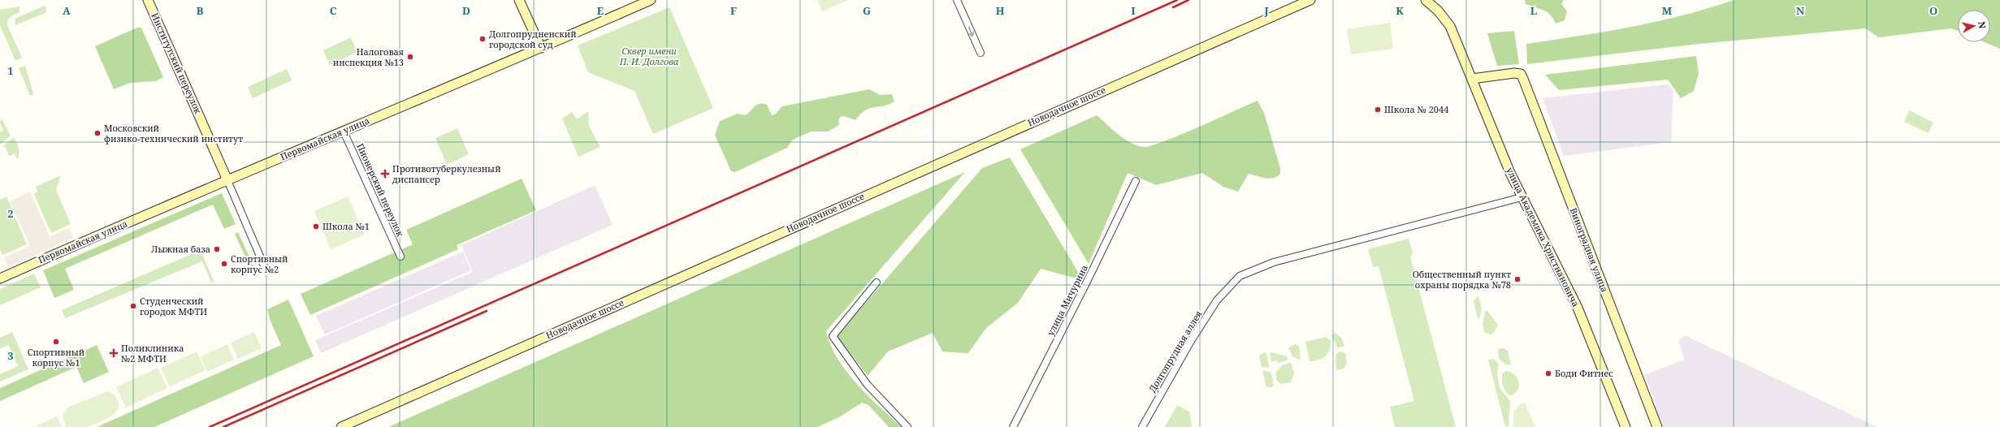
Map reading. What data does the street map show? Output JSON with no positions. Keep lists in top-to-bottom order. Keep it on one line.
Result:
{"streets":{"street":["Институтский переулок","Новодачное шоссе","Первомайская улица","Пионерский переулок","улица Академика Христиановича","Виноградная улица","улица Мичурина","Долгопрудная аллея"]},"crossings":[["Институтский переулок","Первомайская улица"],["Первомайская улица","Пионерский переулок"],["улица Академика Христиановича","Виноградная улица"],["улица Академика Христиановича","Долгопрудная аллея"]],"parks":["Сквер имени П. И. Долгова"],"places":{"other":["Долгопрудненский городской суд","Налоговая инспекция №13","Школа № 2044","Московский физико-технический институт","Школа №1","Лыжная база","Спортивный корпус №2","Общественный пункт охраны порядка №78","Студенческий городок МФТИ","Спортивный корпус №1","Боди Фитнес"],"health":["Противотуберкулезный диспансер","Поликлиника №2 МФТИ"]},"north":"right","grid":{"columns":["A","B","C","D","E","F","G","H","I","J","K","L","M","N","O"],"rows":["1","2","3"]}}
